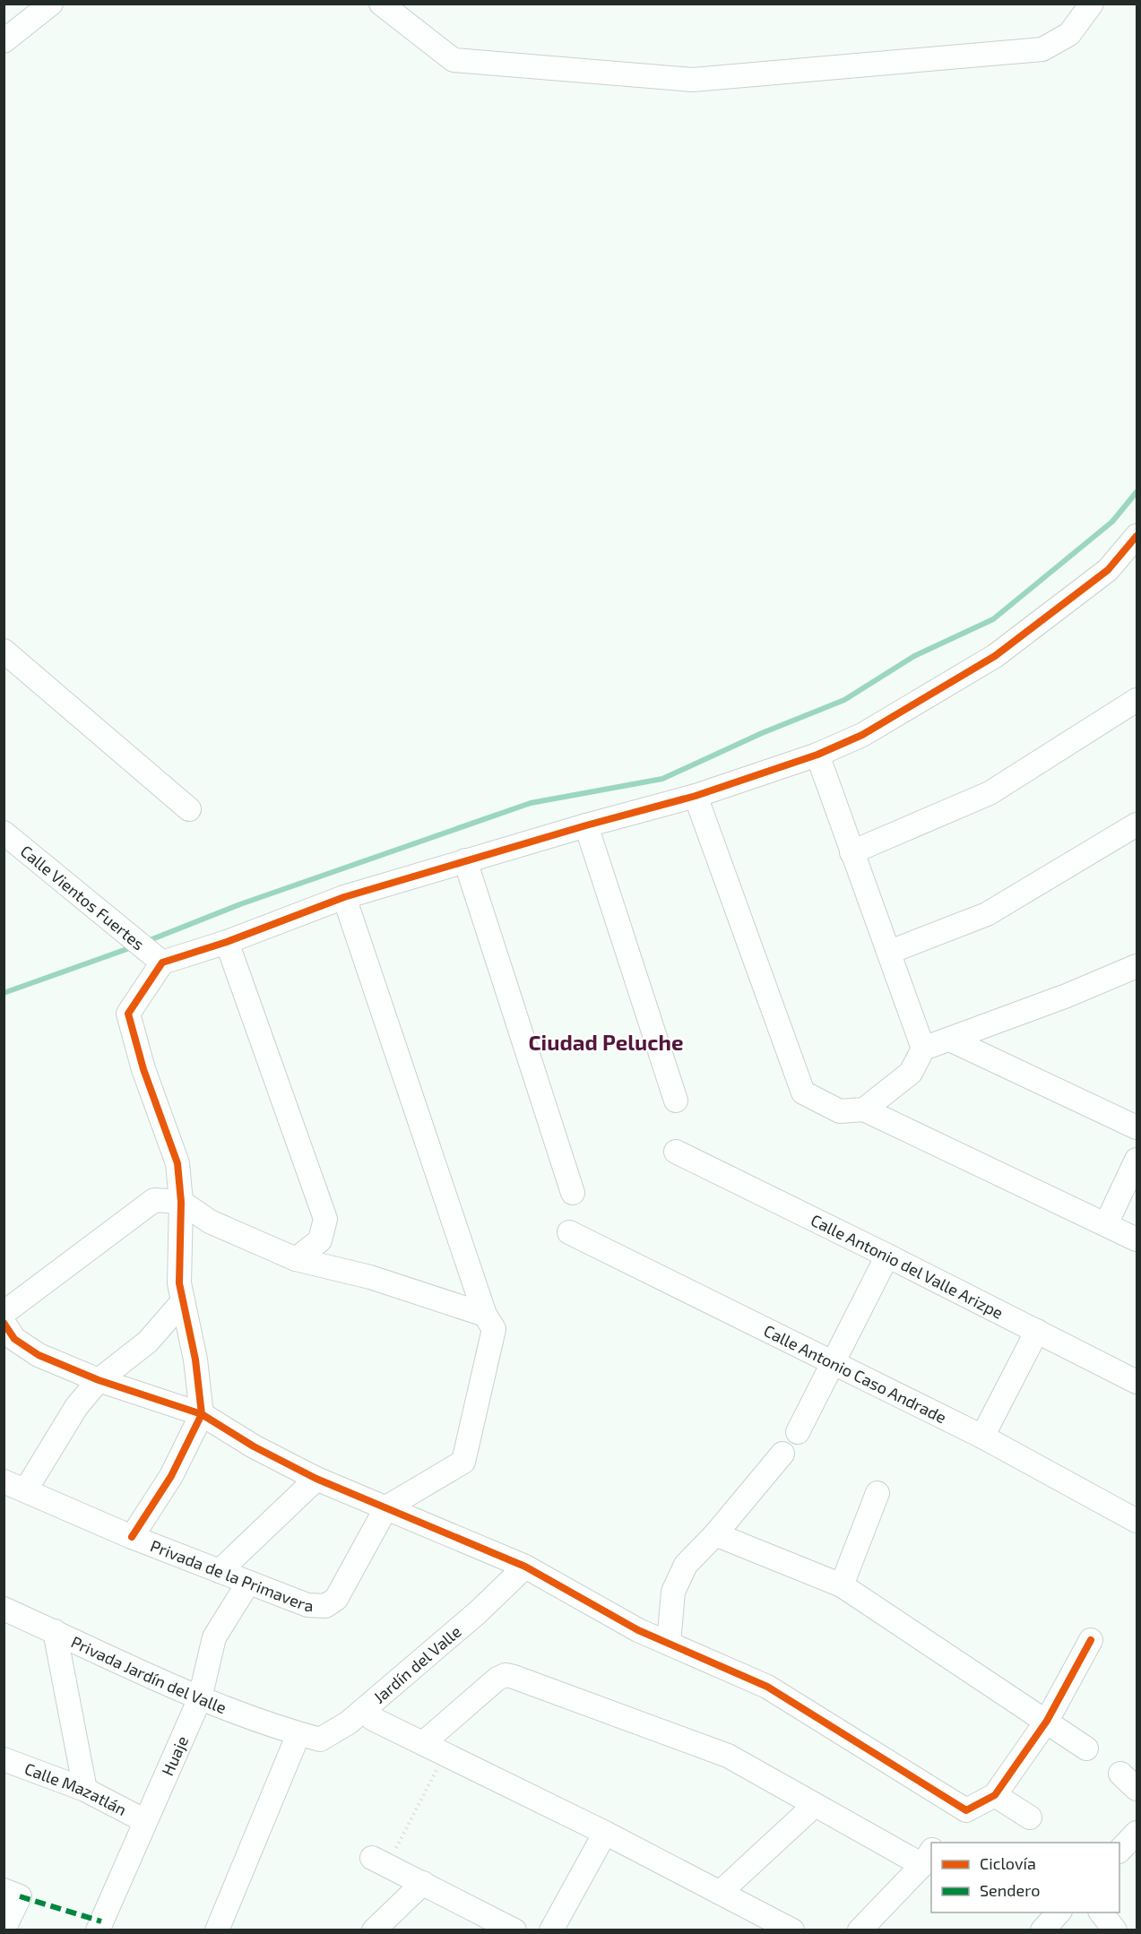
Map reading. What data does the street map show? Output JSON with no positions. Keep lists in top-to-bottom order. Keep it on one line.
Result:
{"streets":{"street":["Calle Vientos Fuertes","Calle Antonio del Valle Arizpe","Calle Antonio Caso Andrade","Privada de la Primavera","Jardín del Valle","Privada Jardín del Valle","Huaje","Calle Mazatlán"]},"crossings":[["Privada de la Primavera","Huaje"],["Jardín del Valle","Privada Jardín del Valle"],["Privada Jardín del Valle","Huaje"],["Huaje","Calle Mazatlán"]],"districts":["Ciudad Peluche"],"legend":["Ciclovía","Sendero"]}
